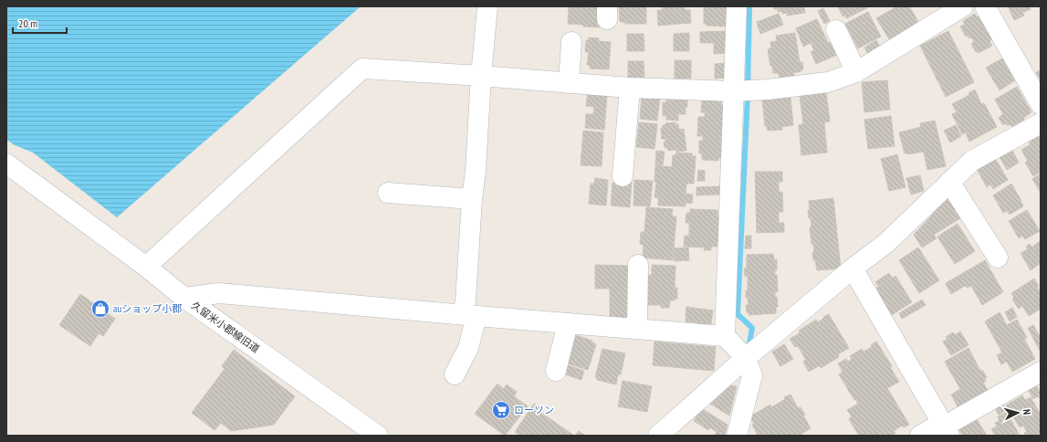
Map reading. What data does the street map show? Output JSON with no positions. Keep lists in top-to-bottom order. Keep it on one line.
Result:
{"streets":{"street":["久留米小郡線旧道"]},"places":{"shop":["auショップ小郡"],"supermarket":["ローソン"]},"scale_bar":"20 m","north":"right"}
